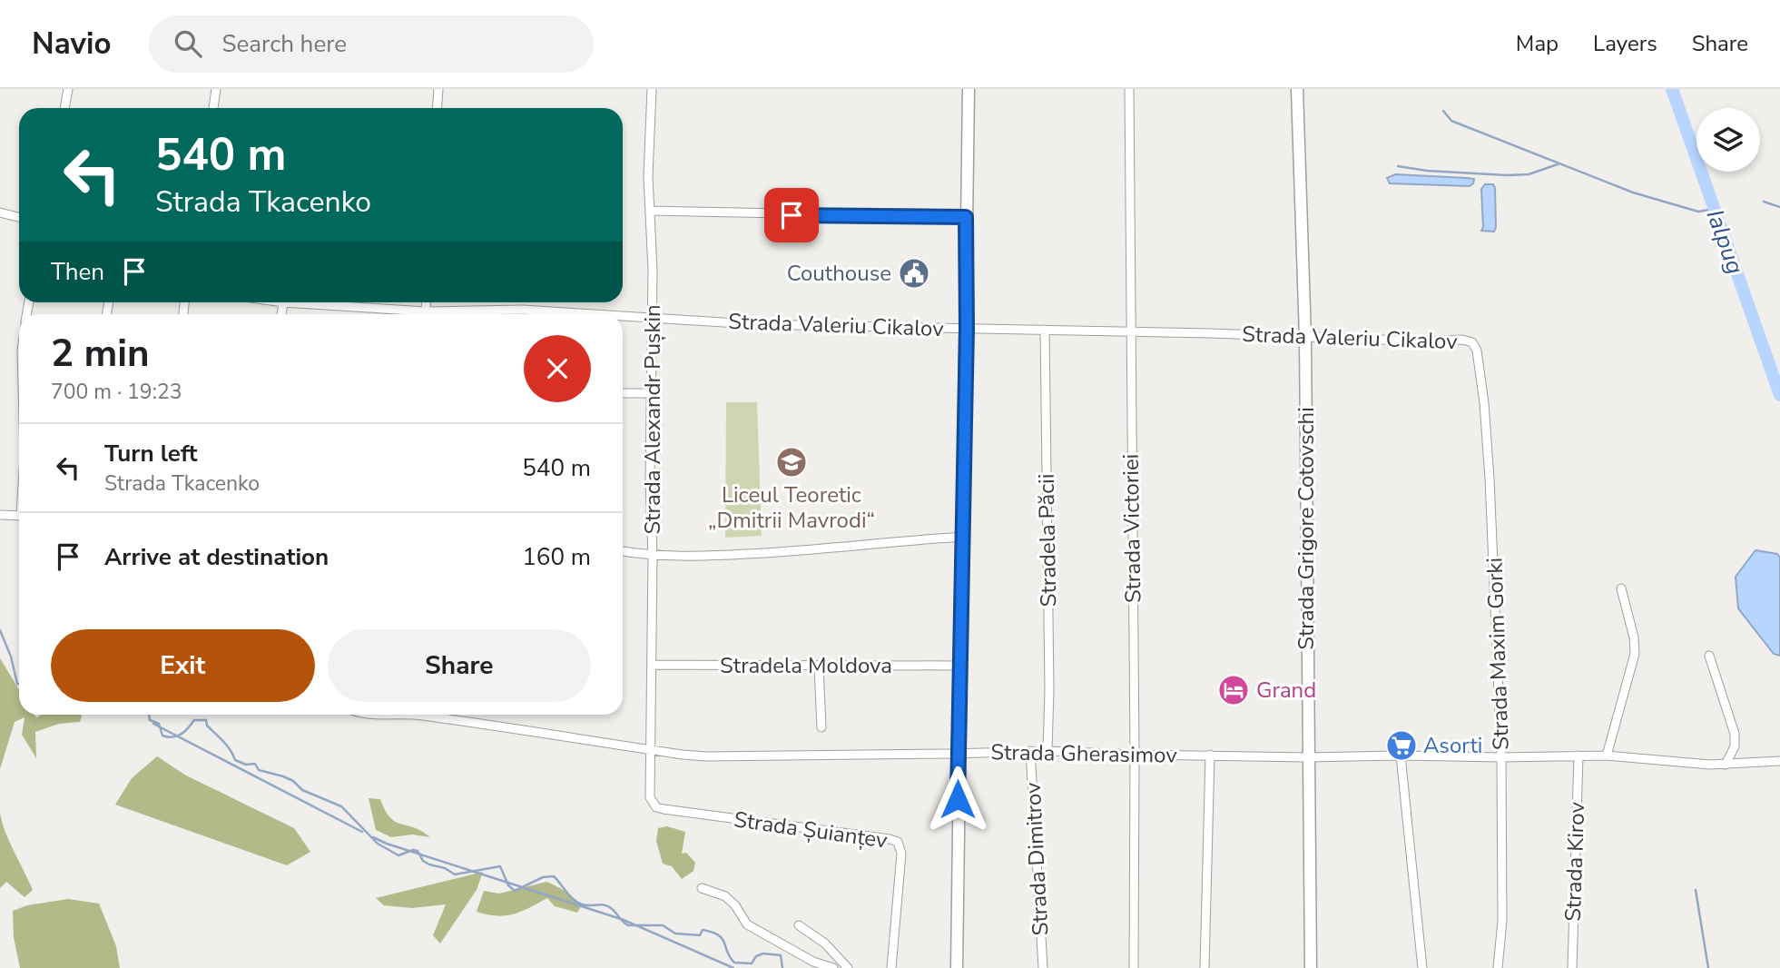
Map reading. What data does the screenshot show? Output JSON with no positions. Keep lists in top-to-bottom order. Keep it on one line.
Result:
{"streets":{"main road":["Strada Grigore Cotovschi"],"street":["Strada Valeriu Cikalov","Strada Alexandr Pușkin","Strada Victoriei","Stradela Păcii","Strada Maxim Gorki","Stradela Moldova","Strada Gherasimov","Strada Șuianțev","Strada Dimitrov","Strada Kirov"]},"crossings":[["Strada Valeriu Cikalov","Strada Alexandr Pușkin"],["Strada Valeriu Cikalov","Strada Victoriei"],["Strada Valeriu Cikalov","Strada Grigore Cotovschi"],["Strada Valeriu Cikalov","Stradela Păcii"],["Strada Valeriu Cikalov","Strada Maxim Gorki"],["Strada Alexandr Pușkin","Stradela Moldova"],["Strada Alexandr Pușkin","Strada Gherasimov"],["Strada Alexandr Pușkin","Strada Șuianțev"],["Strada Victoriei","Strada Gherasimov"],["Strada Grigore Cotovschi","Strada Gherasimov"],["Stradela Păcii","Strada Gherasimov"],["Strada Maxim Gorki","Strada Gherasimov"],["Strada Gherasimov","Strada Șuianțev"],["Strada Gherasimov","Strada Dimitrov"],["Strada Gherasimov","Strada Kirov"]],"water":["Ialpug"],"places":{"public building":["Couthouse"],"school or university":["Liceul Teoretic „Dmitrii Mavrodi“"],"hotel":["Grand"],"supermarket":["Asorti"]},"page":{"header":"Navio","search":"Search here","nav":["Map","Layers","Share"],"turn":["540 m","Strada Tkacenko"],"then":"Then","heading":["2 min","700 m · 19:23"],"list":[{"name":"Turn left","note":"Strada Tkacenko","value":"540 m"},{"name":"Arrive at destination","value":"160 m"}],"buttons":["Exit","Share"]}}
